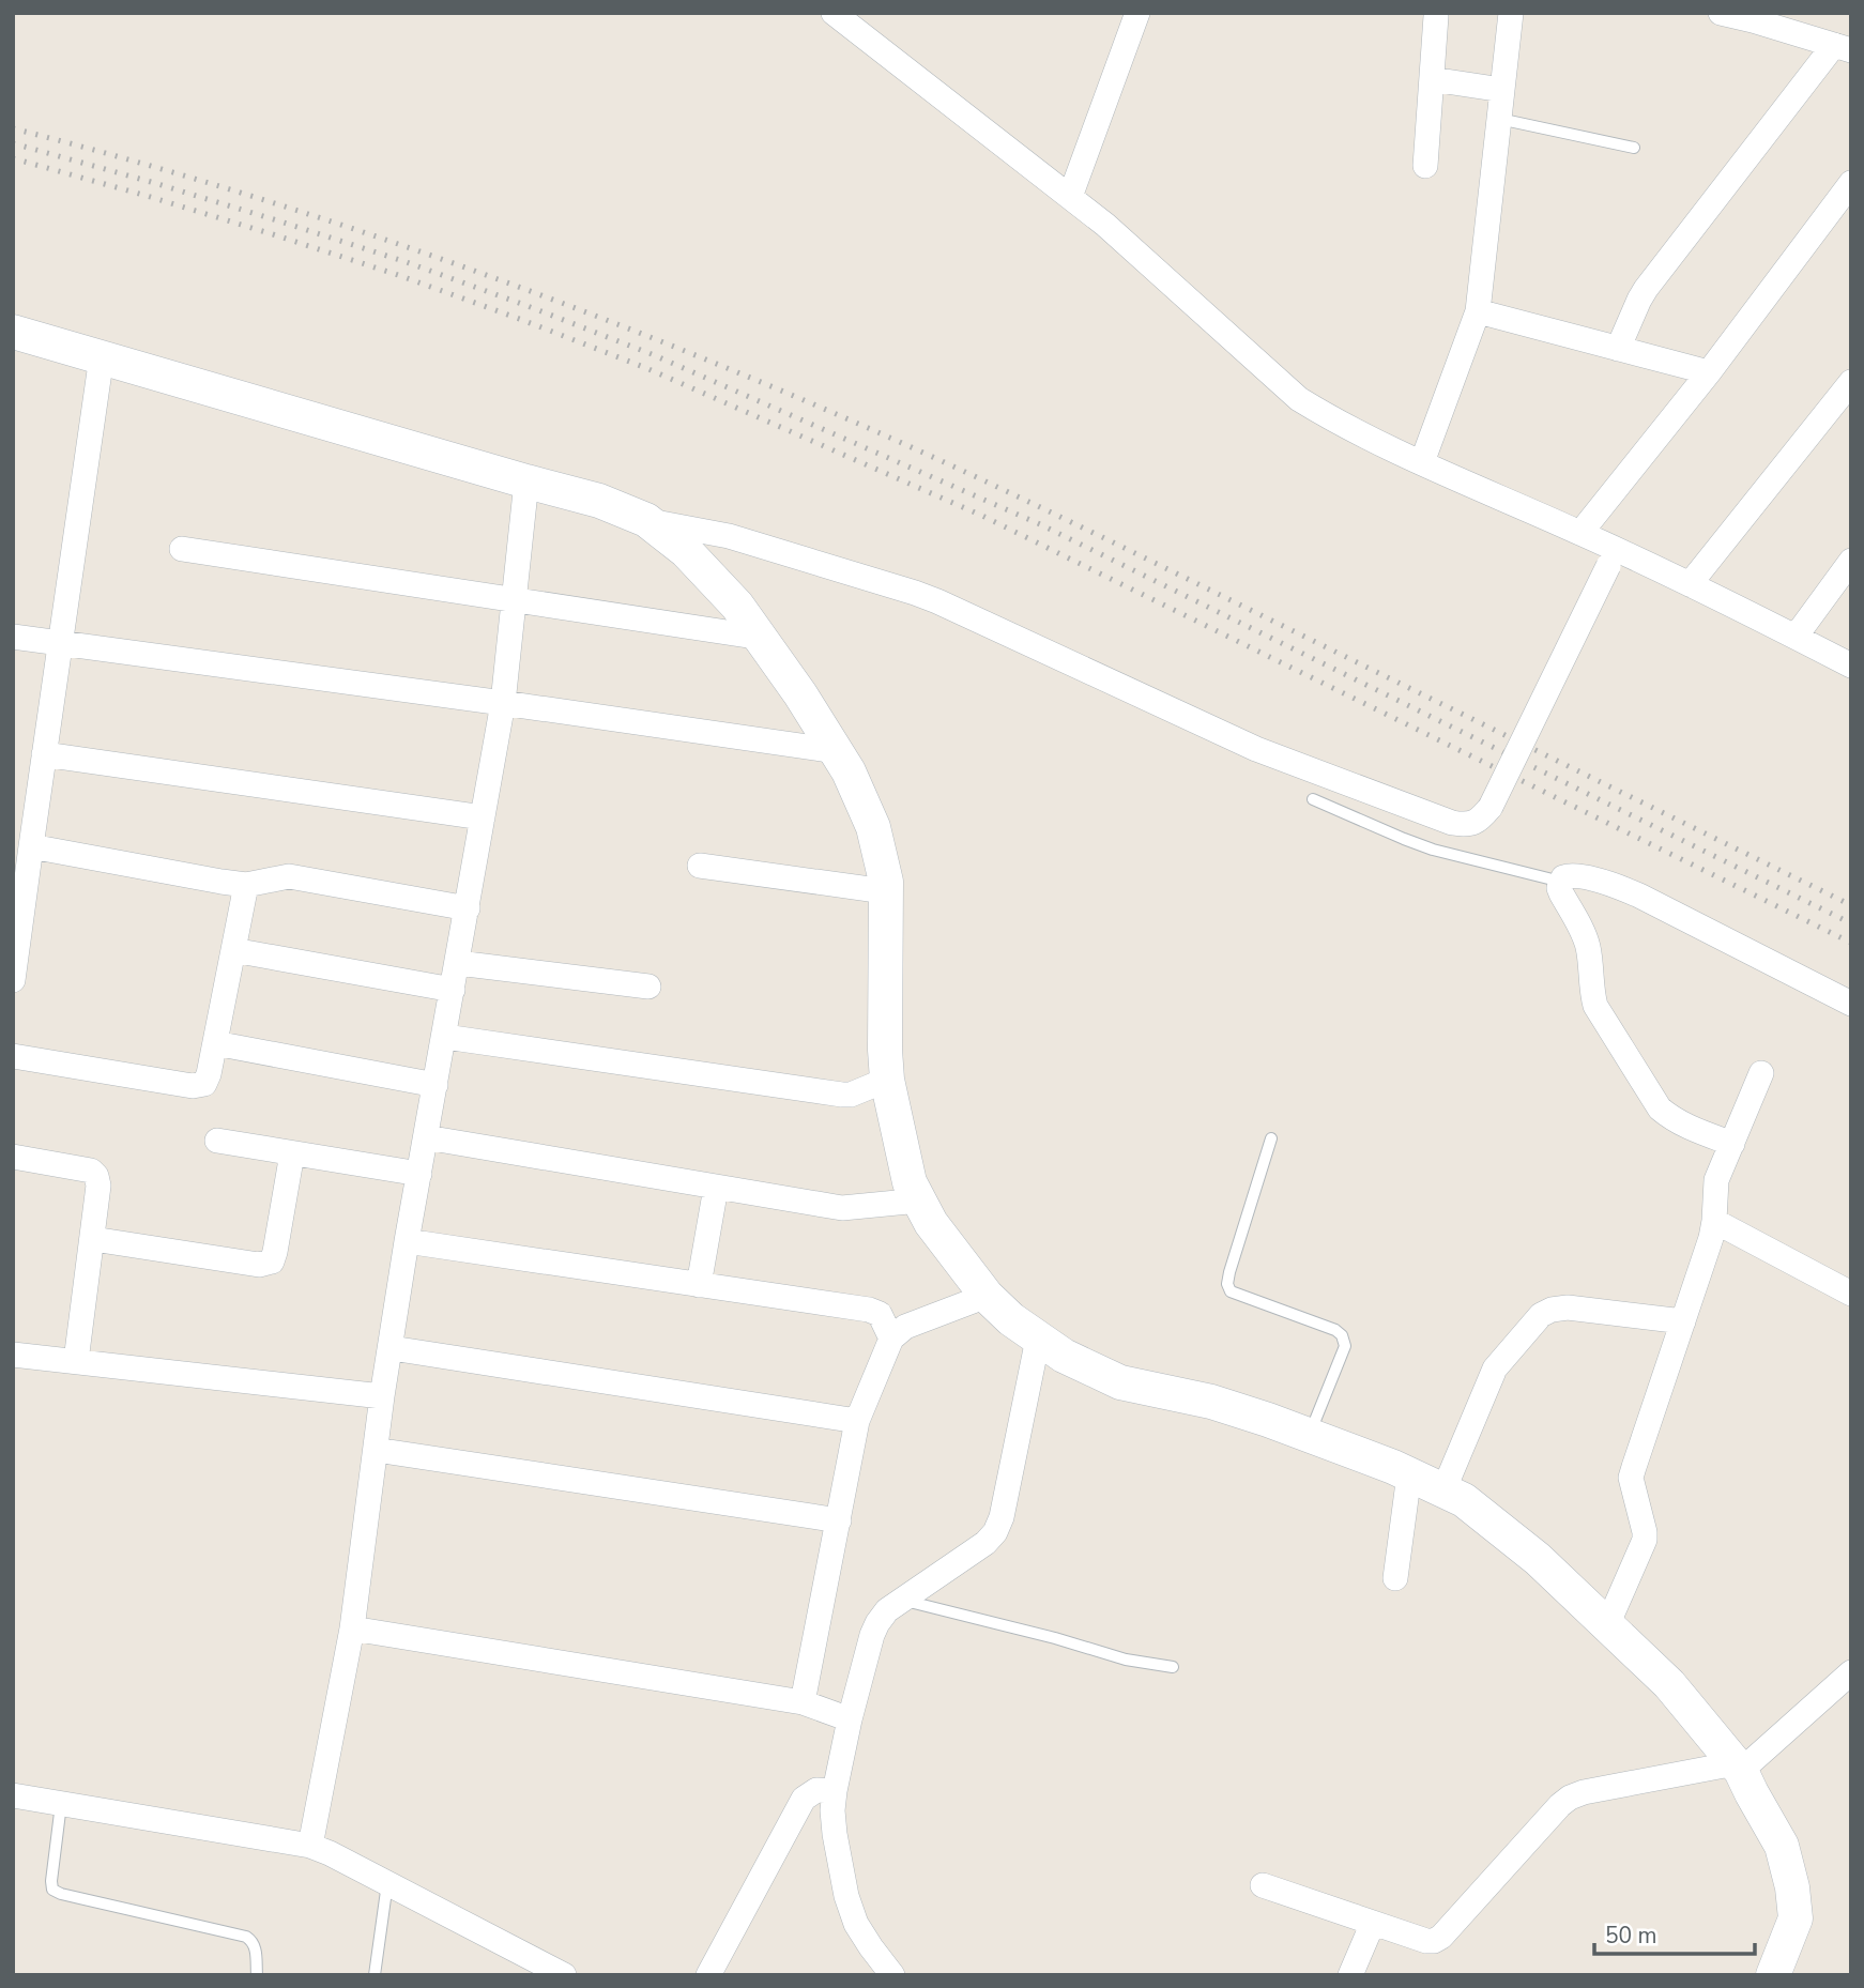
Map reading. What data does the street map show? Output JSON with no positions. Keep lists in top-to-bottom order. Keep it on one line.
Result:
{"scale_bar":"50 m"}
